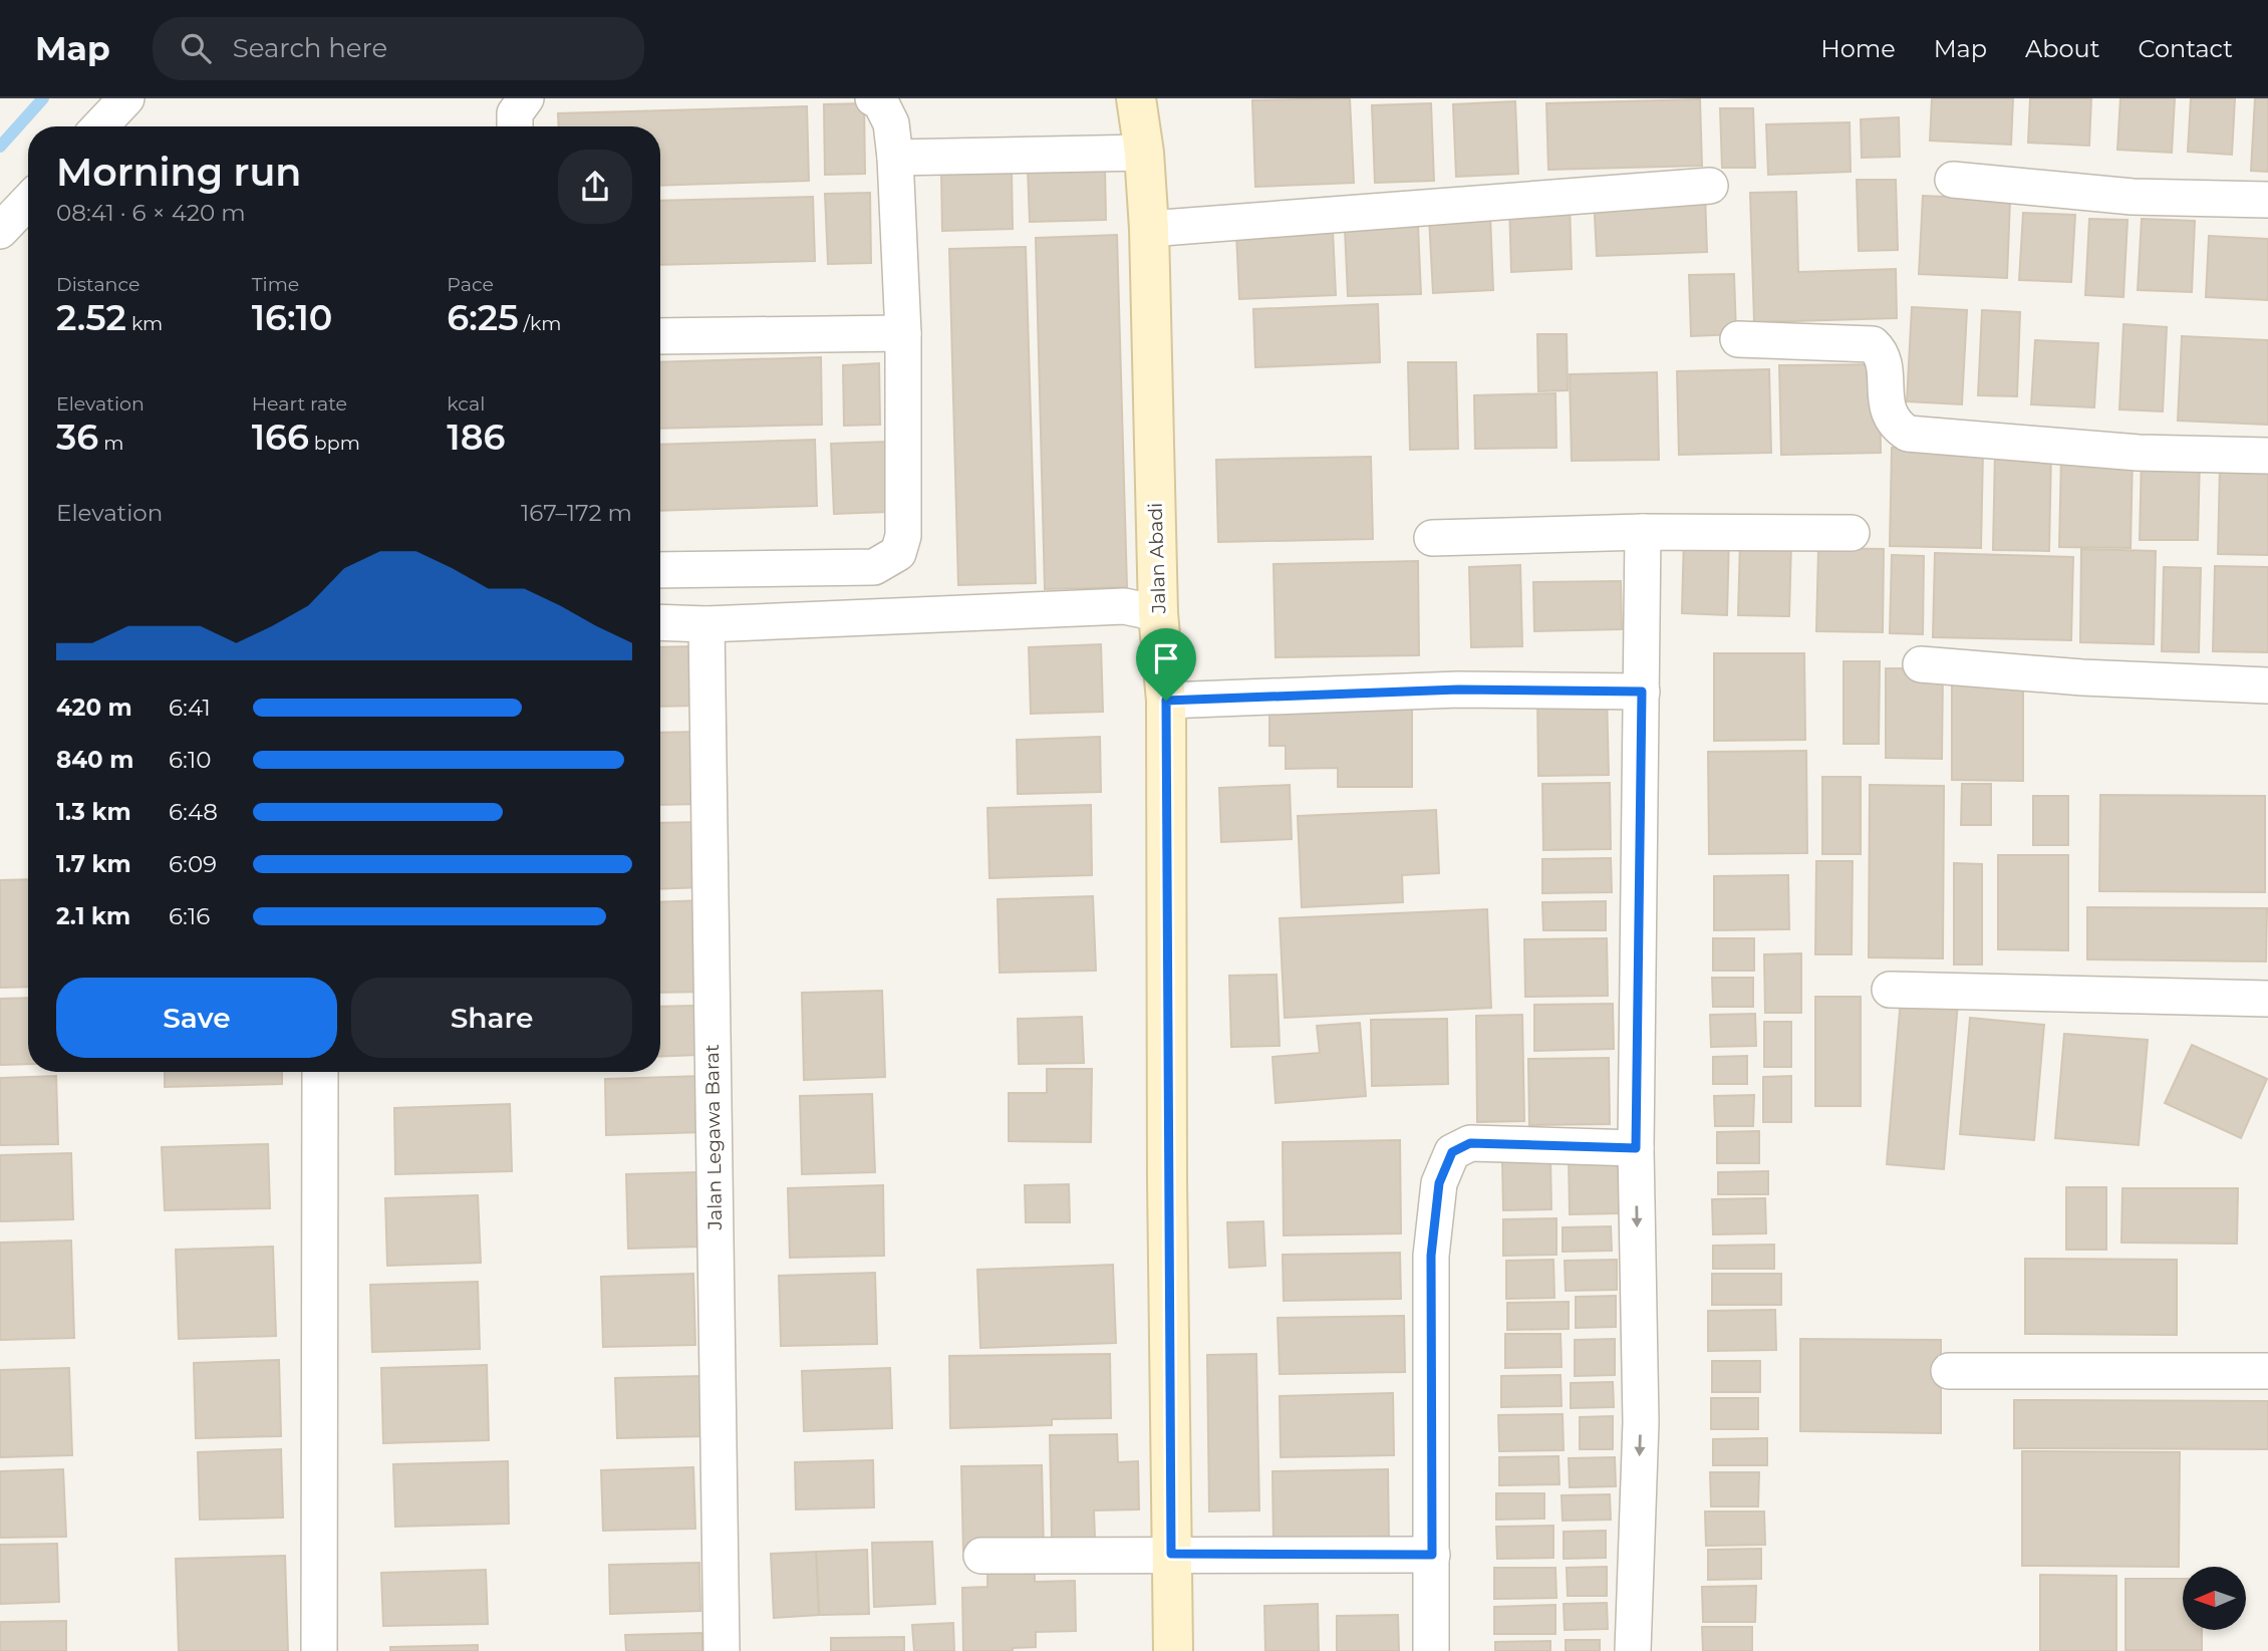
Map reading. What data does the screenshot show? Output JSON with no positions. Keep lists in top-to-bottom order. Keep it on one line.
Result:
{"streets":{"street":["Jalan Abadi","Jalan Legawa Barat"]},"north":"left","page":{"header":"Map","search":"Search here","nav":["Home","Map","About","Contact"],"heading":["Morning run","08:41 · 6 × 420 m"],"stats":[["Distance","2.52 km"],["Time","16:10"],["Pace","6:25 /km"],["Elevation","36 m"],["Heart rate","166 bpm"],["kcal","186"]],"chart":["Elevation","167–172 m"],"list":[{"name":"420 m","note":"6:41"},{"name":"840 m","note":"6:10"},{"name":"1.3 km","note":"6:48"},{"name":"1.7 km","note":"6:09"},{"name":"2.1 km","note":"6:16"}],"buttons":["Save","Share"]}}
